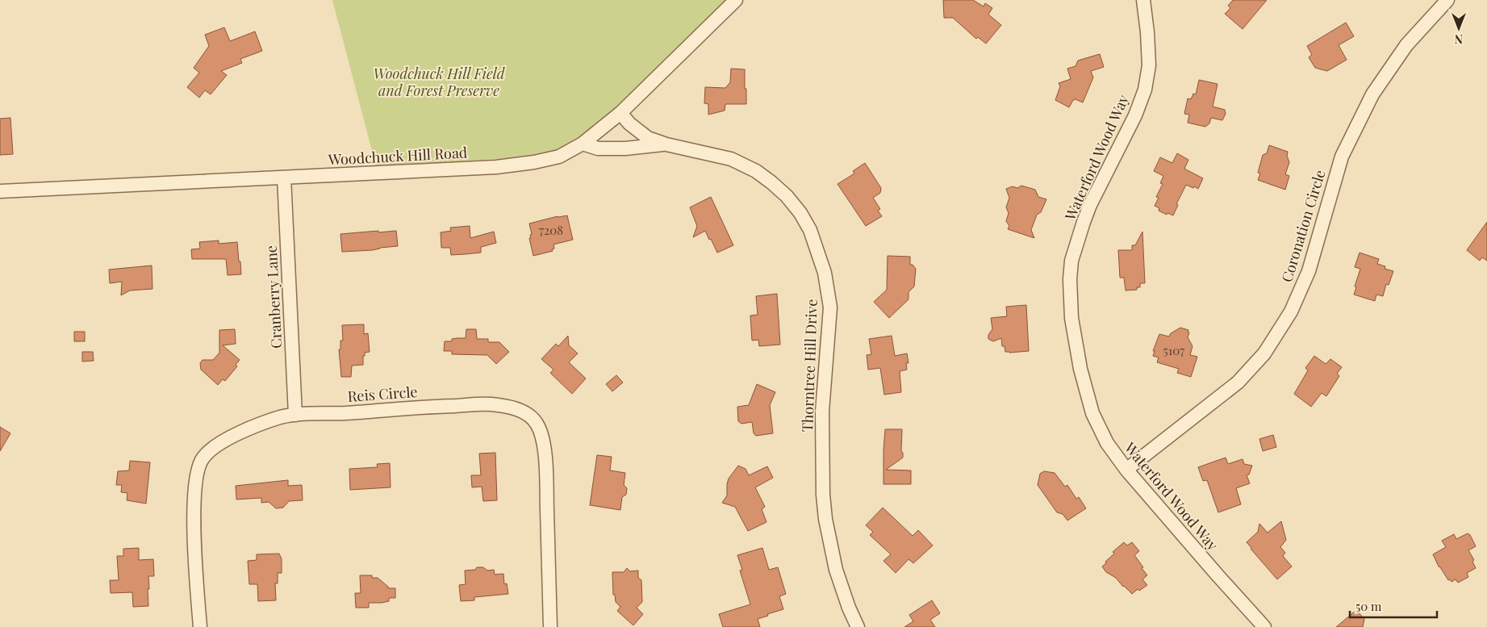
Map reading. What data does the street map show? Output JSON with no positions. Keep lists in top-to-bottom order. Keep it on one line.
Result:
{"streets":{"street":["Woodchuck Hill Road","Waterford Wood Way","Coronation Circle","Cranberry Lane","Thorntree Hill Drive","Reis Circle"]},"crossings":[["Woodchuck Hill Road","Cranberry Lane"],["Woodchuck Hill Road","Thorntree Hill Drive"],["Waterford Wood Way","Coronation Circle"],["Cranberry Lane","Reis Circle"]],"parks":["Woodchuck Hill Field and Forest Preserve"],"house_numbers":["7208","5107"],"scale_bar":"50 m","north":"bottom"}
